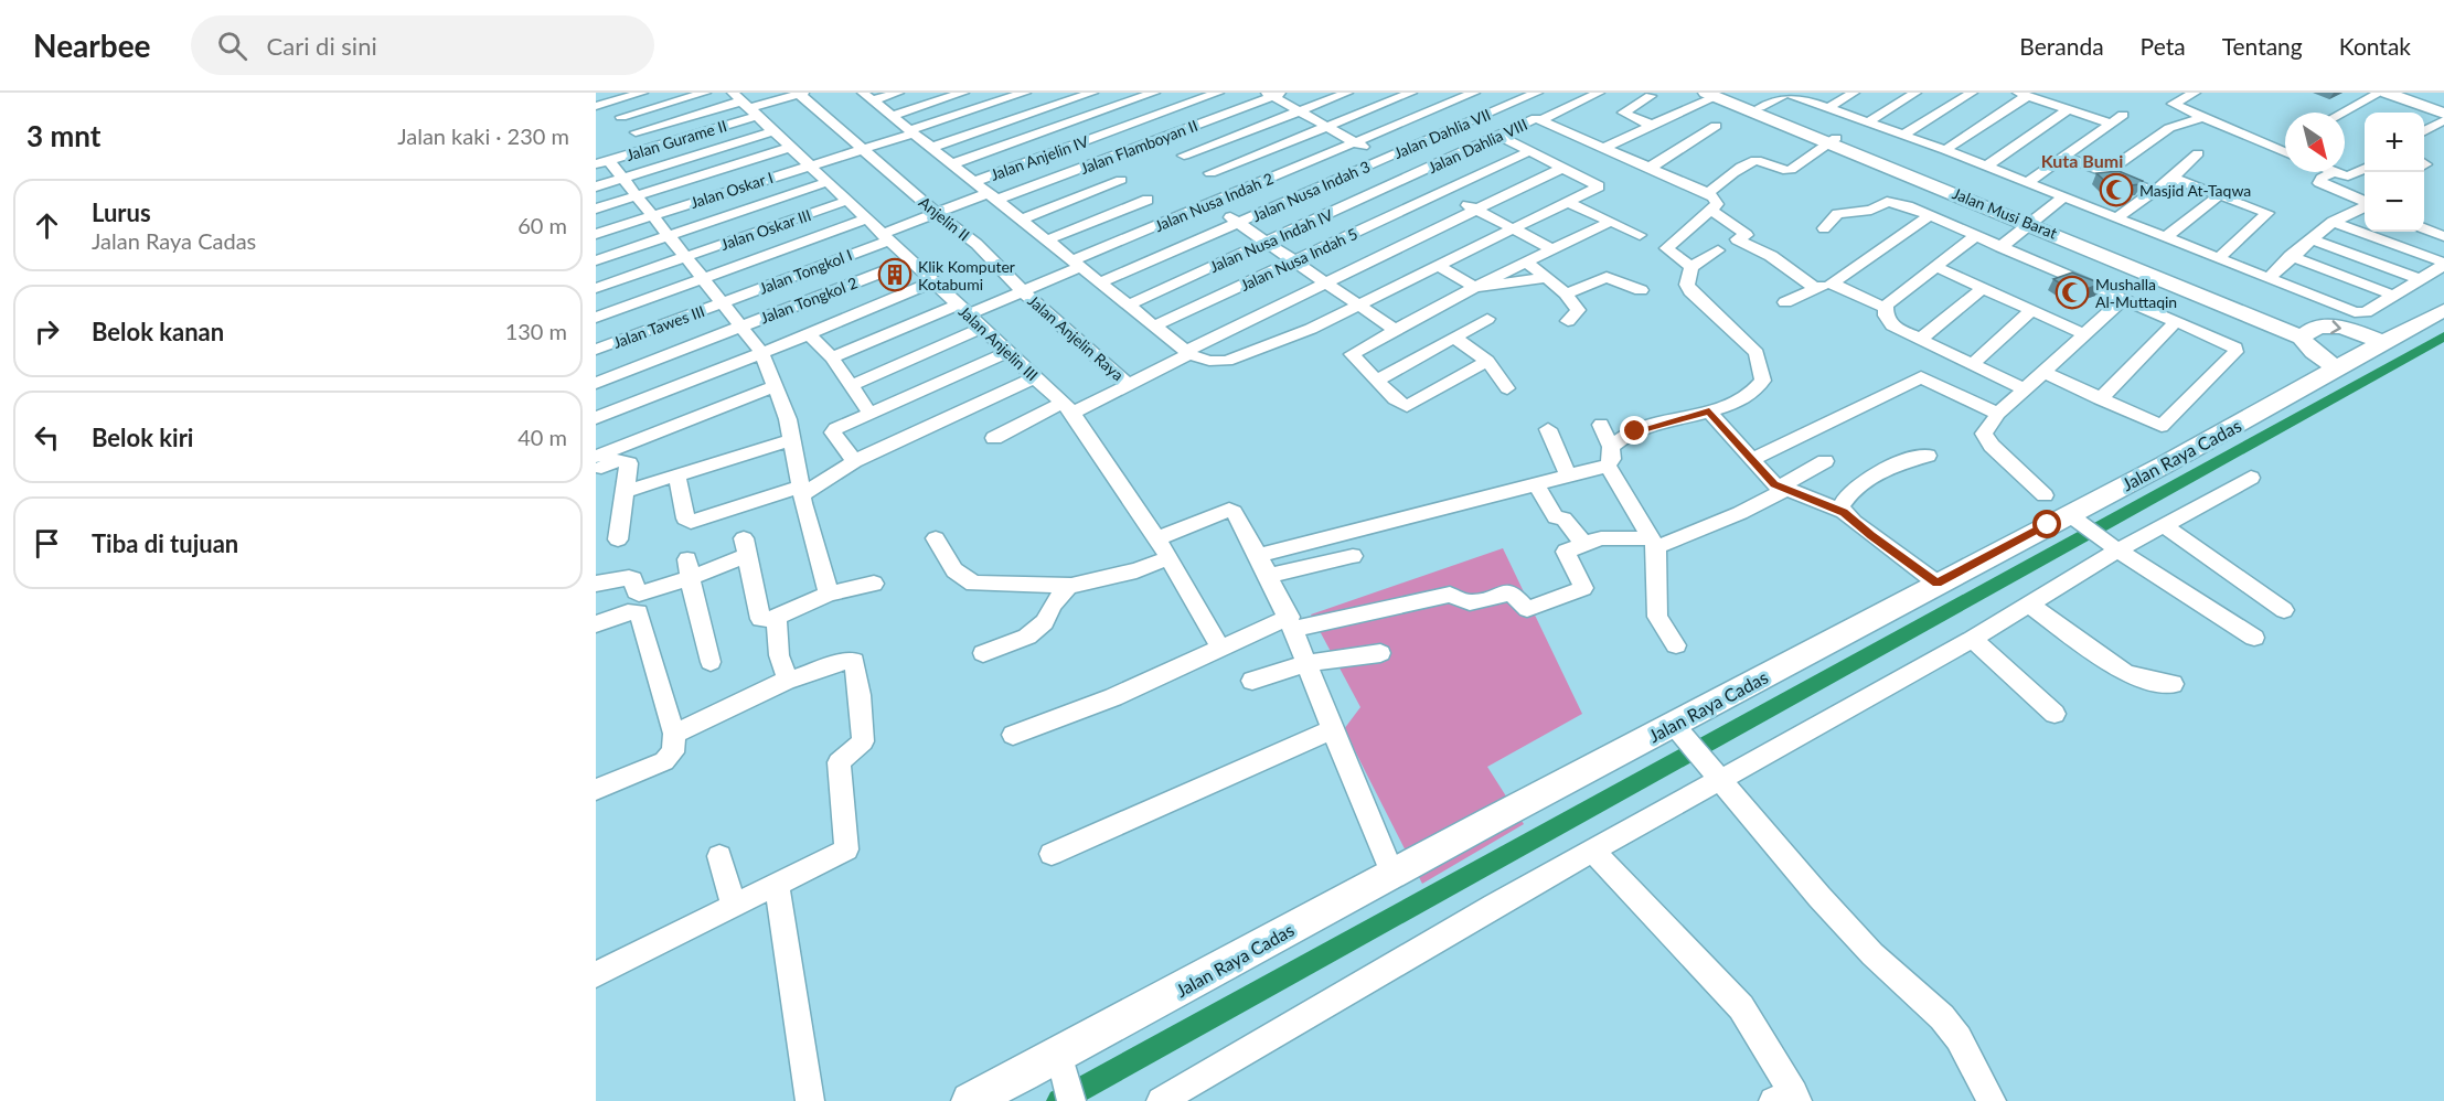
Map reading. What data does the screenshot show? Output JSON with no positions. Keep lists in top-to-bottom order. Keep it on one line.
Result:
{"streets":{"street":["Jalan Dahlia VII","Jalan Gurame II","Jalan Dahlia VIII","Jalan Flamboyan II","Jalan Anjelin IV","Jalan Oskar I","Jalan Nusa Indah 3","Jalan Nusa Indah 2","Jalan Musi Barat","Anjelin II","Jalan Oskar III","Jalan Nusa Indah IV","Jalan Nusa Indah 5","Jalan Tongkol I","Jalan Tongkol 2","Jalan Tawes III","Jalan Anjelin Raya","Jalan Anjelin III","Jalan Raya Cadas"]},"crossings":[["Jalan Dahlia VII","Jalan Nusa Indah 3"],["Jalan Gurame II","Jalan Anjelin III"],["Jalan Dahlia VIII","Jalan Nusa Indah IV"],["Jalan Flamboyan II","Anjelin II"],["Jalan Flamboyan II","Jalan Tongkol I"],["Jalan Oskar I","Anjelin II"],["Jalan Oskar I","Jalan Anjelin III"],["Jalan Nusa Indah 2","Anjelin II"],["Jalan Nusa Indah 2","Jalan Anjelin Raya"],["Jalan Nusa Indah 2","Jalan Anjelin III"],["Jalan Musi Barat","Jalan Raya Cadas"],["Anjelin II","Jalan Tongkol I"],["Anjelin II","Jalan Anjelin Raya"],["Jalan Oskar III","Jalan Anjelin III"],["Jalan Tongkol I","Jalan Tawes III"],["Jalan Tongkol I","Jalan Anjelin III"],["Jalan Tongkol 2","Jalan Anjelin III"]],"districts":["Kuta Bumi"],"places":{"mosque":["Masjid At-Taqwa","Mushalla Al-Muttaqin"],"building":["Klik Komputer Kotabumi"]},"north":"bottom right","page":{"header":"Nearbee","search":"Cari di sini","nav":["Beranda","Peta","Tentang","Kontak"],"heading":["3 mnt","Jalan kaki · 230 m"],"map_buttons":["+","−"],"list":[["Lurus","Jalan Raya Cadas","60 m"],["Belok kanan","130 m"],["Belok kiri","40 m"],"Tiba di tujuan"]}}
